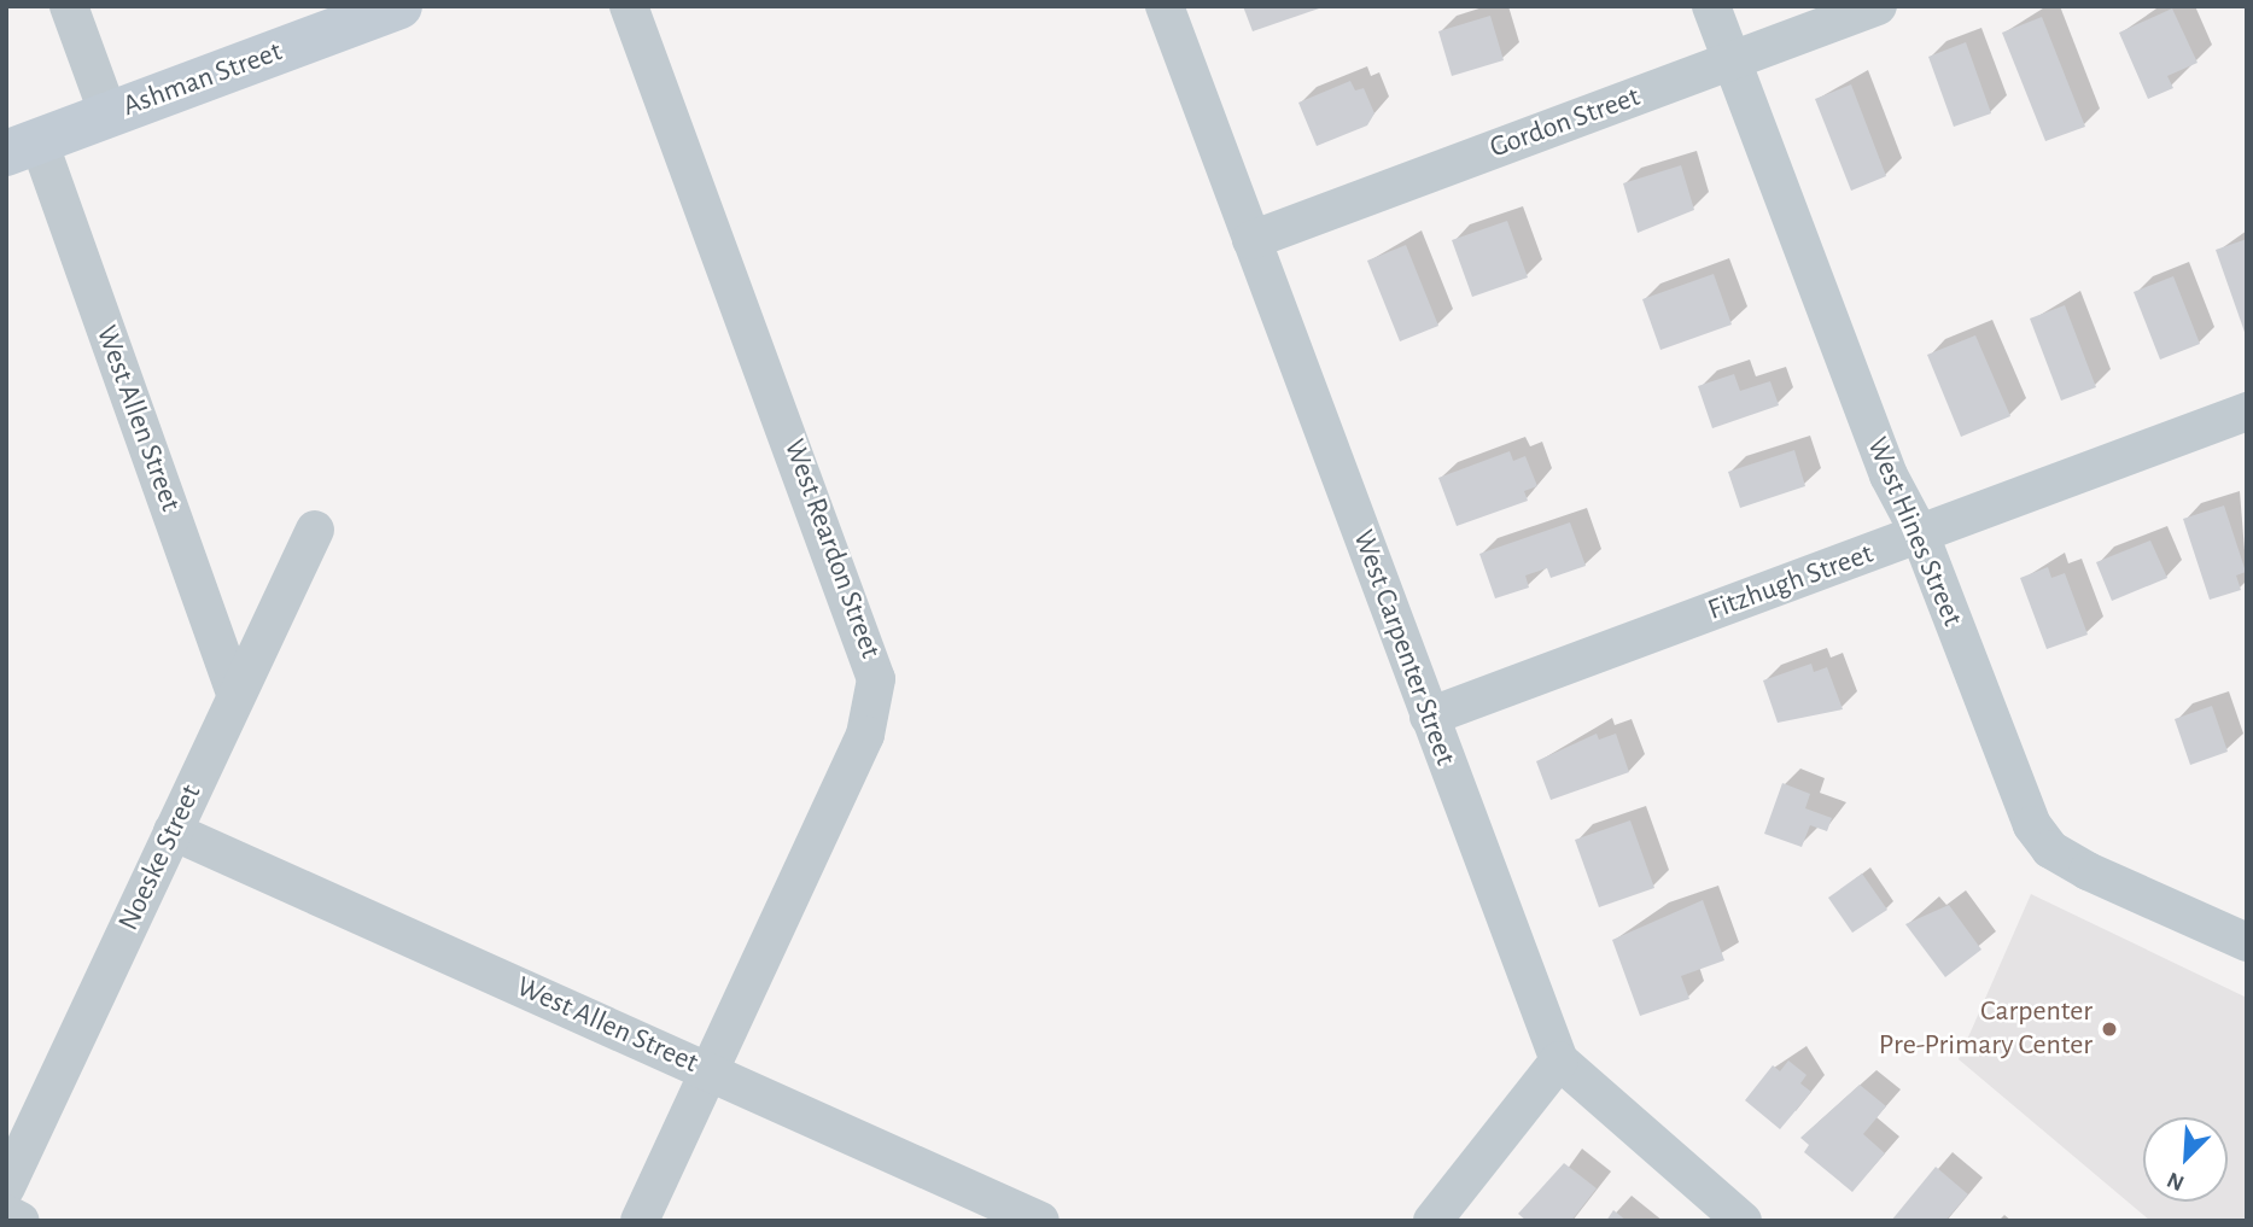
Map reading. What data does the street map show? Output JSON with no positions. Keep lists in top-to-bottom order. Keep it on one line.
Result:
{"streets":{"street":["Ashman Street","Gordon Street","West Allen Street","West Hines Street","West Reardon Street","Fitzhugh Street","West Carpenter Street","Noeske Street"]},"crossings":[["Ashman Street","West Allen Street"],["Gordon Street","West Hines Street"],["Gordon Street","West Carpenter Street"],["West Allen Street","West Reardon Street"],["West Allen Street","Noeske Street"],["West Hines Street","Fitzhugh Street"],["Fitzhugh Street","West Carpenter Street"]],"places":["Carpenter Pre-Primary Center"],"north":"bottom left"}
